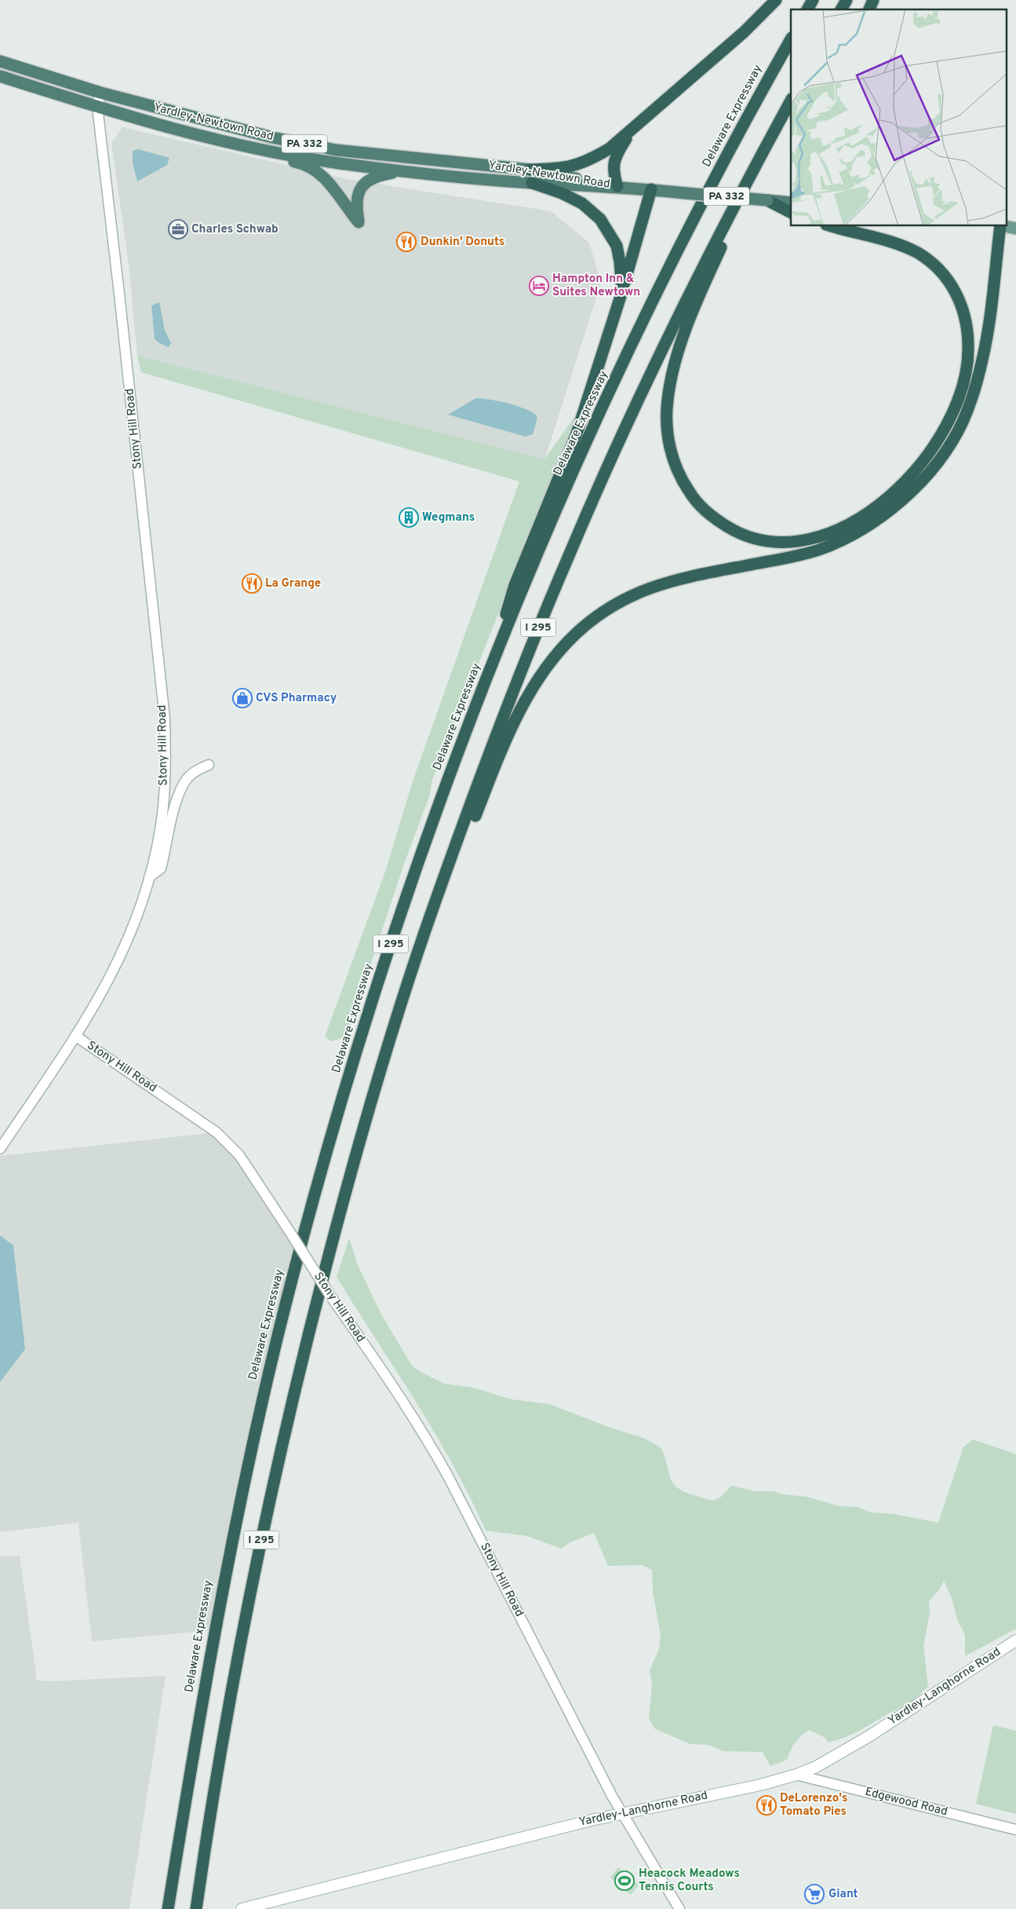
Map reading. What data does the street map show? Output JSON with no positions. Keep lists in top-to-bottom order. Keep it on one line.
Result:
{"streets":{"highway":["Delaware Expressway","Yardley-Newtown Road","PA 332","I 295"],"main road":["Yardley-Langhorne Road"],"street":["Stony Hill Road","Edgewood Road"]},"crossings":[["Yardley-Newtown Road","Stony Hill Road"],["Stony Hill Road","Yardley-Langhorne Road"],["Yardley-Langhorne Road","Edgewood Road"]],"places":{"office":["Charles Schwab"],"restaurant":["Dunkin' Donuts","La Grange","DeLorenzo's Tomato Pies"],"hotel":["Hampton Inn & Suites Newtown"],"building":["Wegmans"],"shop":["CVS Pharmacy"],"sports":["Heacock Meadows Tennis Courts"],"supermarket":["Giant"]}}
